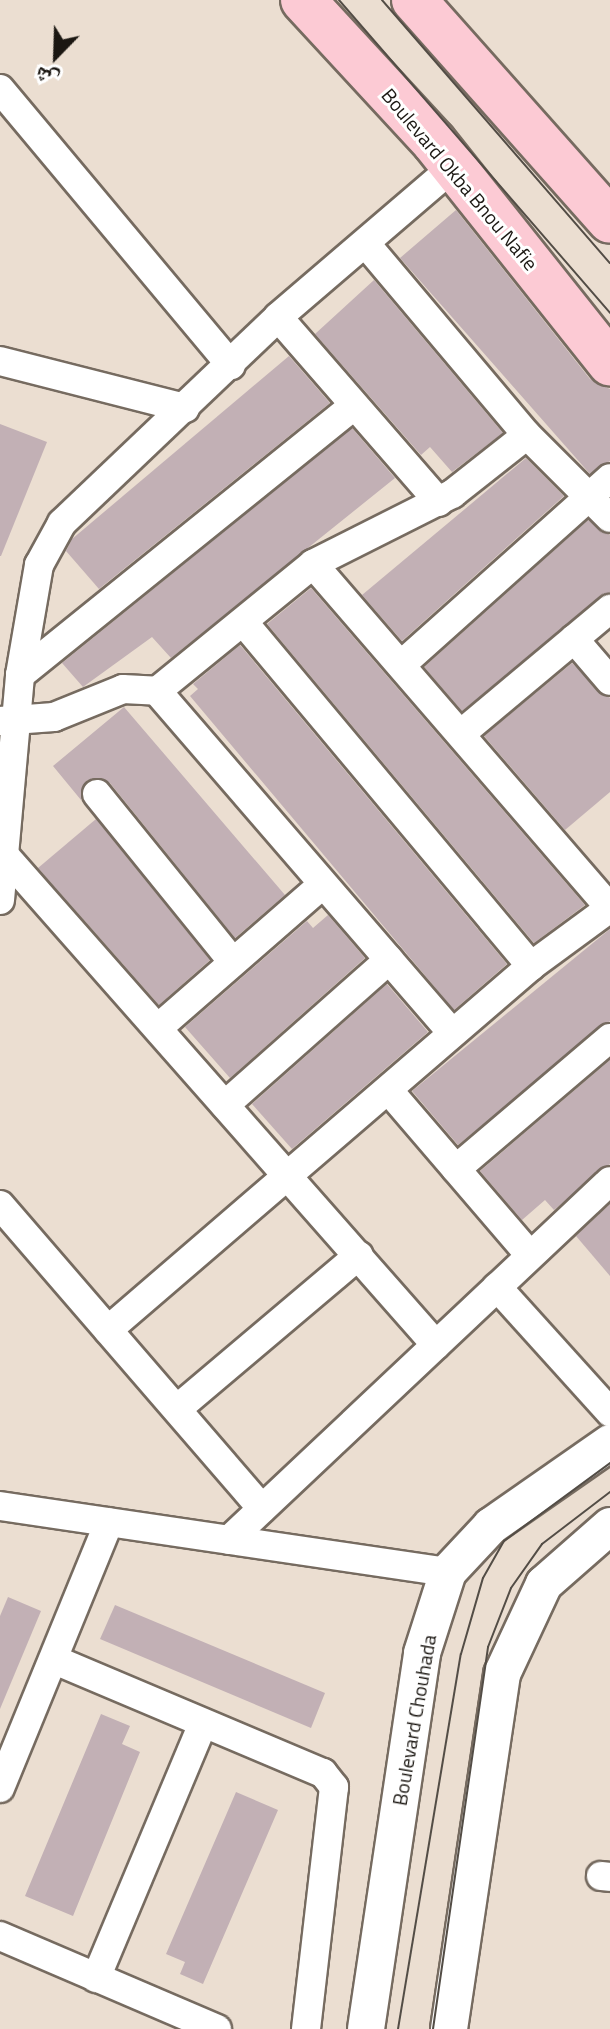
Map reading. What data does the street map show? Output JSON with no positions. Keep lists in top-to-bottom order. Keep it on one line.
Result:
{"streets":{"main road":["Boulevard Okba Bnou Nafie"],"street":["Boulevard Chouhada"]},"north":"bottom left"}
